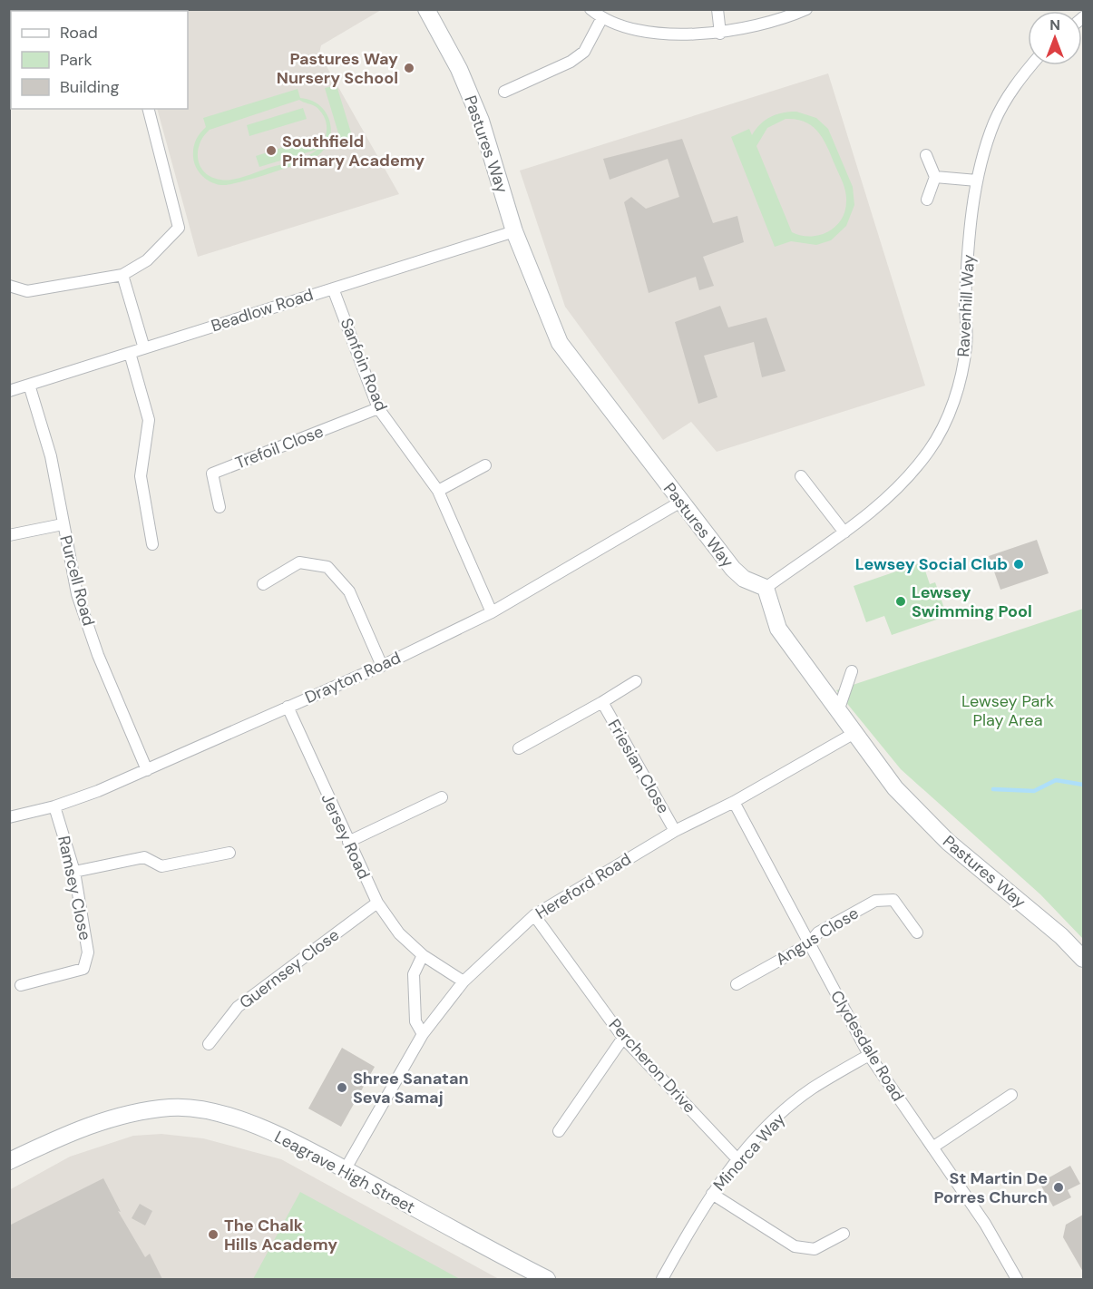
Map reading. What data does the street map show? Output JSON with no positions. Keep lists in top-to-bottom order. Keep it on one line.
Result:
{"streets":{"street":["Pastures Way","Ravenhill Way","Beadlow Road","Sanfoin Road","Trefoil Close","Purcell Road","Drayton Road","Friesian Close","Jersey Road","Hereford Road","Ramsey Close","Angus Close","Guernsey Close","Clydesdale Road","Percheron Drive","Minorca Way","Leagrave High Street"]},"crossings":[["Pastures Way","Ravenhill Way"],["Pastures Way","Beadlow Road"],["Pastures Way","Drayton Road"],["Pastures Way","Hereford Road"],["Beadlow Road","Sanfoin Road"],["Beadlow Road","Purcell Road"],["Sanfoin Road","Trefoil Close"],["Sanfoin Road","Drayton Road"],["Purcell Road","Drayton Road"],["Drayton Road","Jersey Road"],["Drayton Road","Ramsey Close"],["Friesian Close","Hereford Road"],["Jersey Road","Hereford Road"],["Jersey Road","Guernsey Close"],["Hereford Road","Clydesdale Road"],["Hereford Road","Percheron Drive"],["Hereford Road","Leagrave High Street"],["Angus Close","Clydesdale Road"],["Clydesdale Road","Minorca Way"],["Percheron Drive","Minorca Way"]],"parks":["Lewsey Park Play Area"],"places":["Pastures Way Nursery School","Southfield Primary Academy","Lewsey Social Club","Lewsey Swimming Pool","Shree Sanatan Seva Samaj","St Martin De Porres Church","The Chalk Hills Academy"],"legend":["Road","Park","Building"],"north":"top"}
